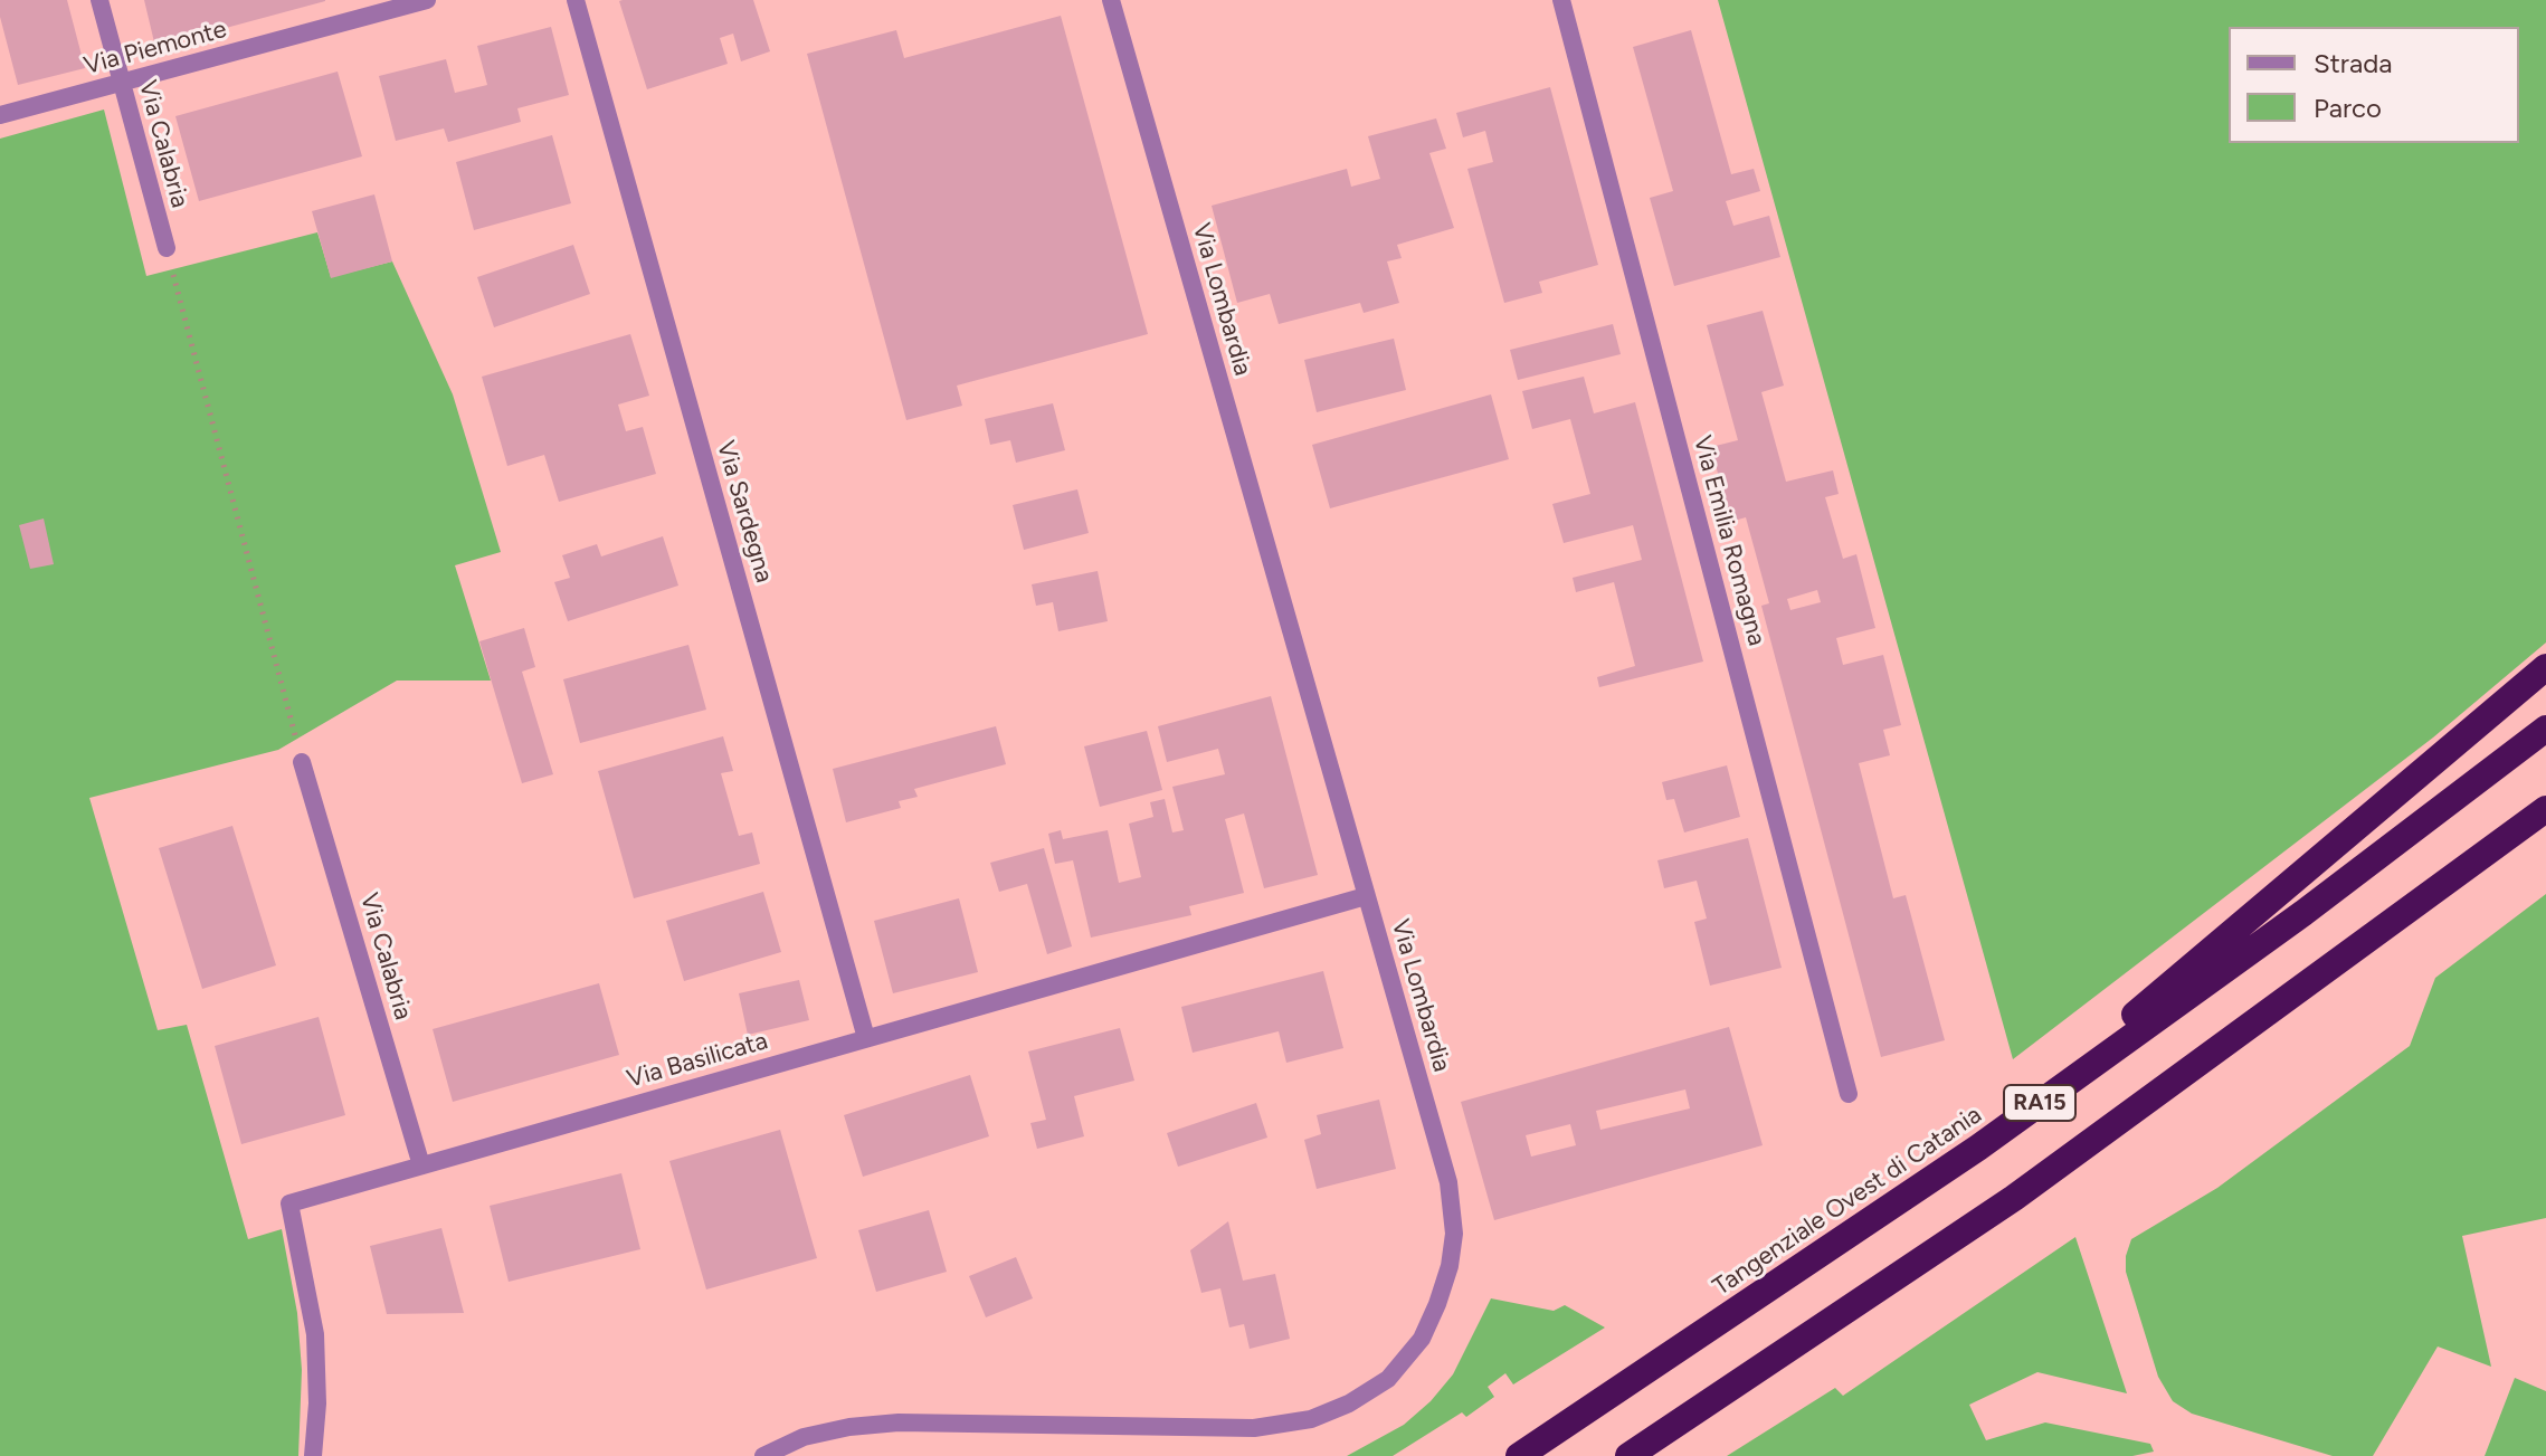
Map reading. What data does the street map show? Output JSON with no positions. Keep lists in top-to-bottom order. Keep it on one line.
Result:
{"streets":{"highway":["RA15","Tangenziale Ovest di Catania"],"street":["Via Piemonte","Via Calabria","Via Lombardia","Via Sardegna","Via Emilia Romagna","Via Basilicata"]},"crossings":[["Via Piemonte","Via Calabria"],["Via Calabria","Via Basilicata"],["Via Lombardia","Via Basilicata"],["Via Sardegna","Via Basilicata"]],"legend":["Strada","Parco"]}
